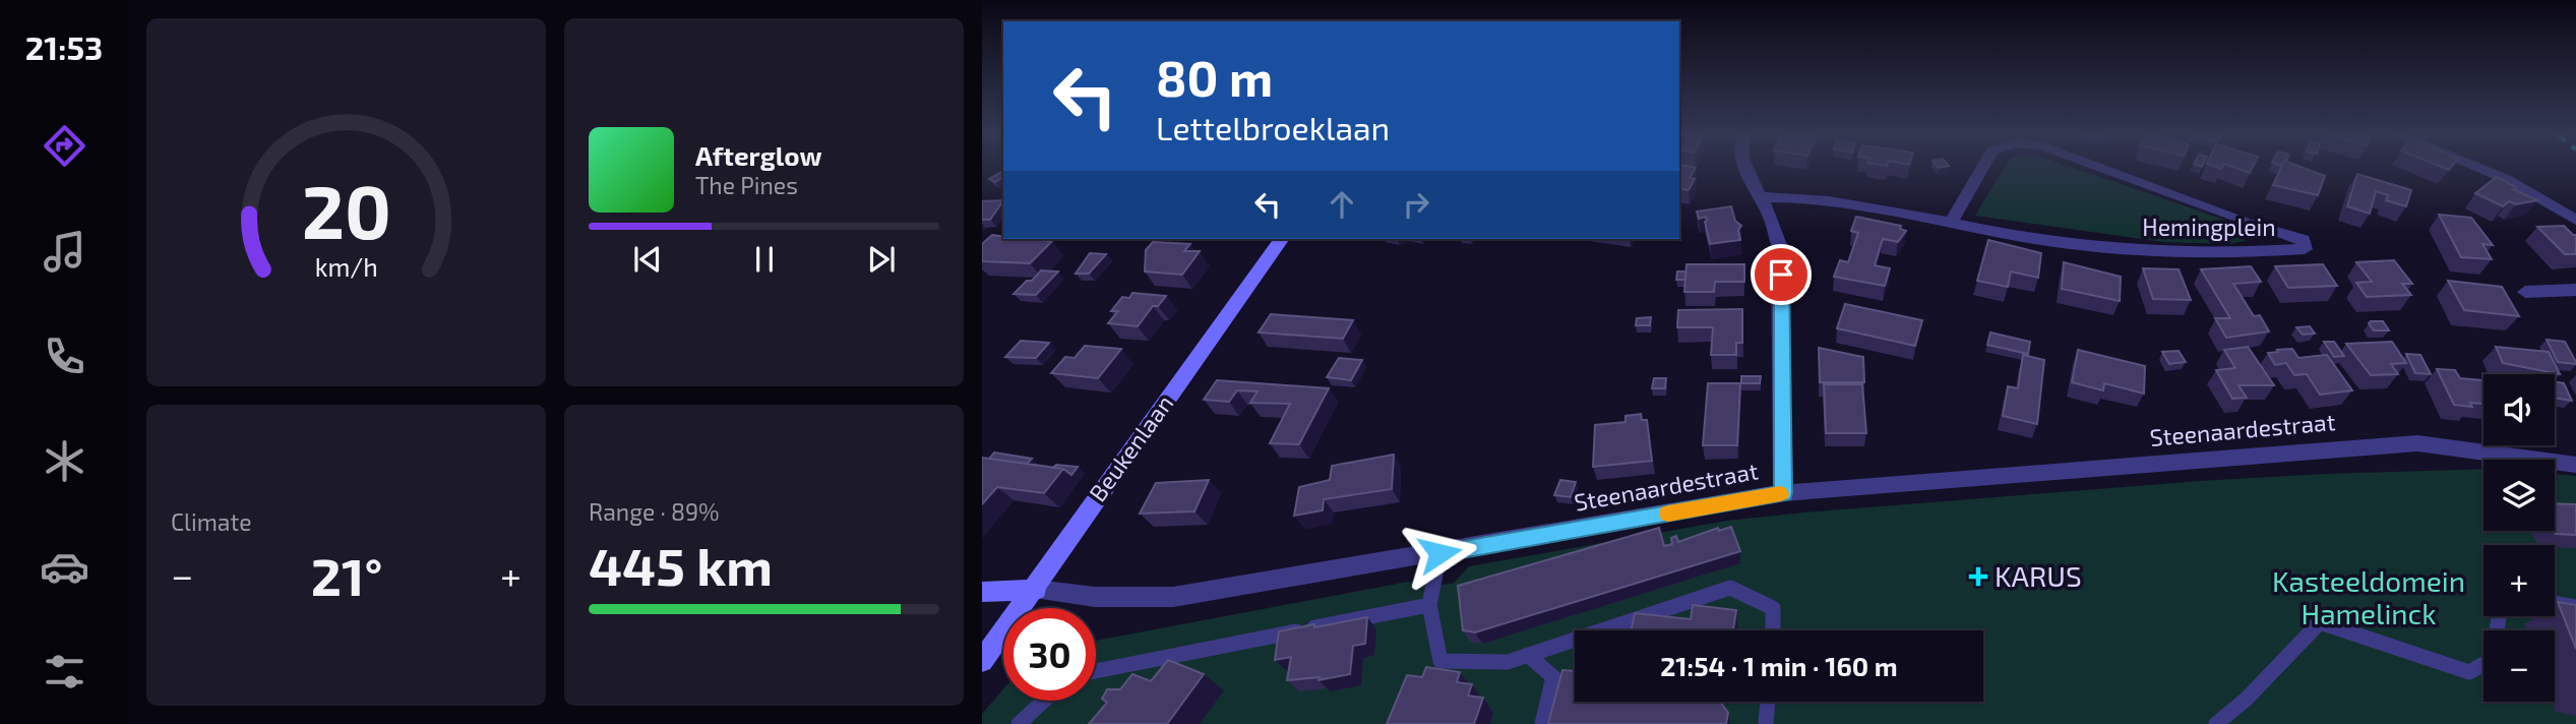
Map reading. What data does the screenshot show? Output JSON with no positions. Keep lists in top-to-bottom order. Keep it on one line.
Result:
{"streets":{"street":["Hemingplein","Steenaardestraat","Beukenlaan"]},"crossings":[["Steenaardestraat","Beukenlaan"]],"parks":["Kasteeldomein Hamelinck"],"places":{"health":["KARUS"]},"page":{"tabs":"21:53","turn":["80 m","Lettelbroeklaan"],"song":["Afterglow","The Pines"],"map_buttons":["+","−"],"tile":["Climate",["Range · 89%","445 km"]],"heat":["−","21°","+"],"limit":"30","trip":"21:54 · 1 min · 160 m","gauge":["20","km/h"]}}
